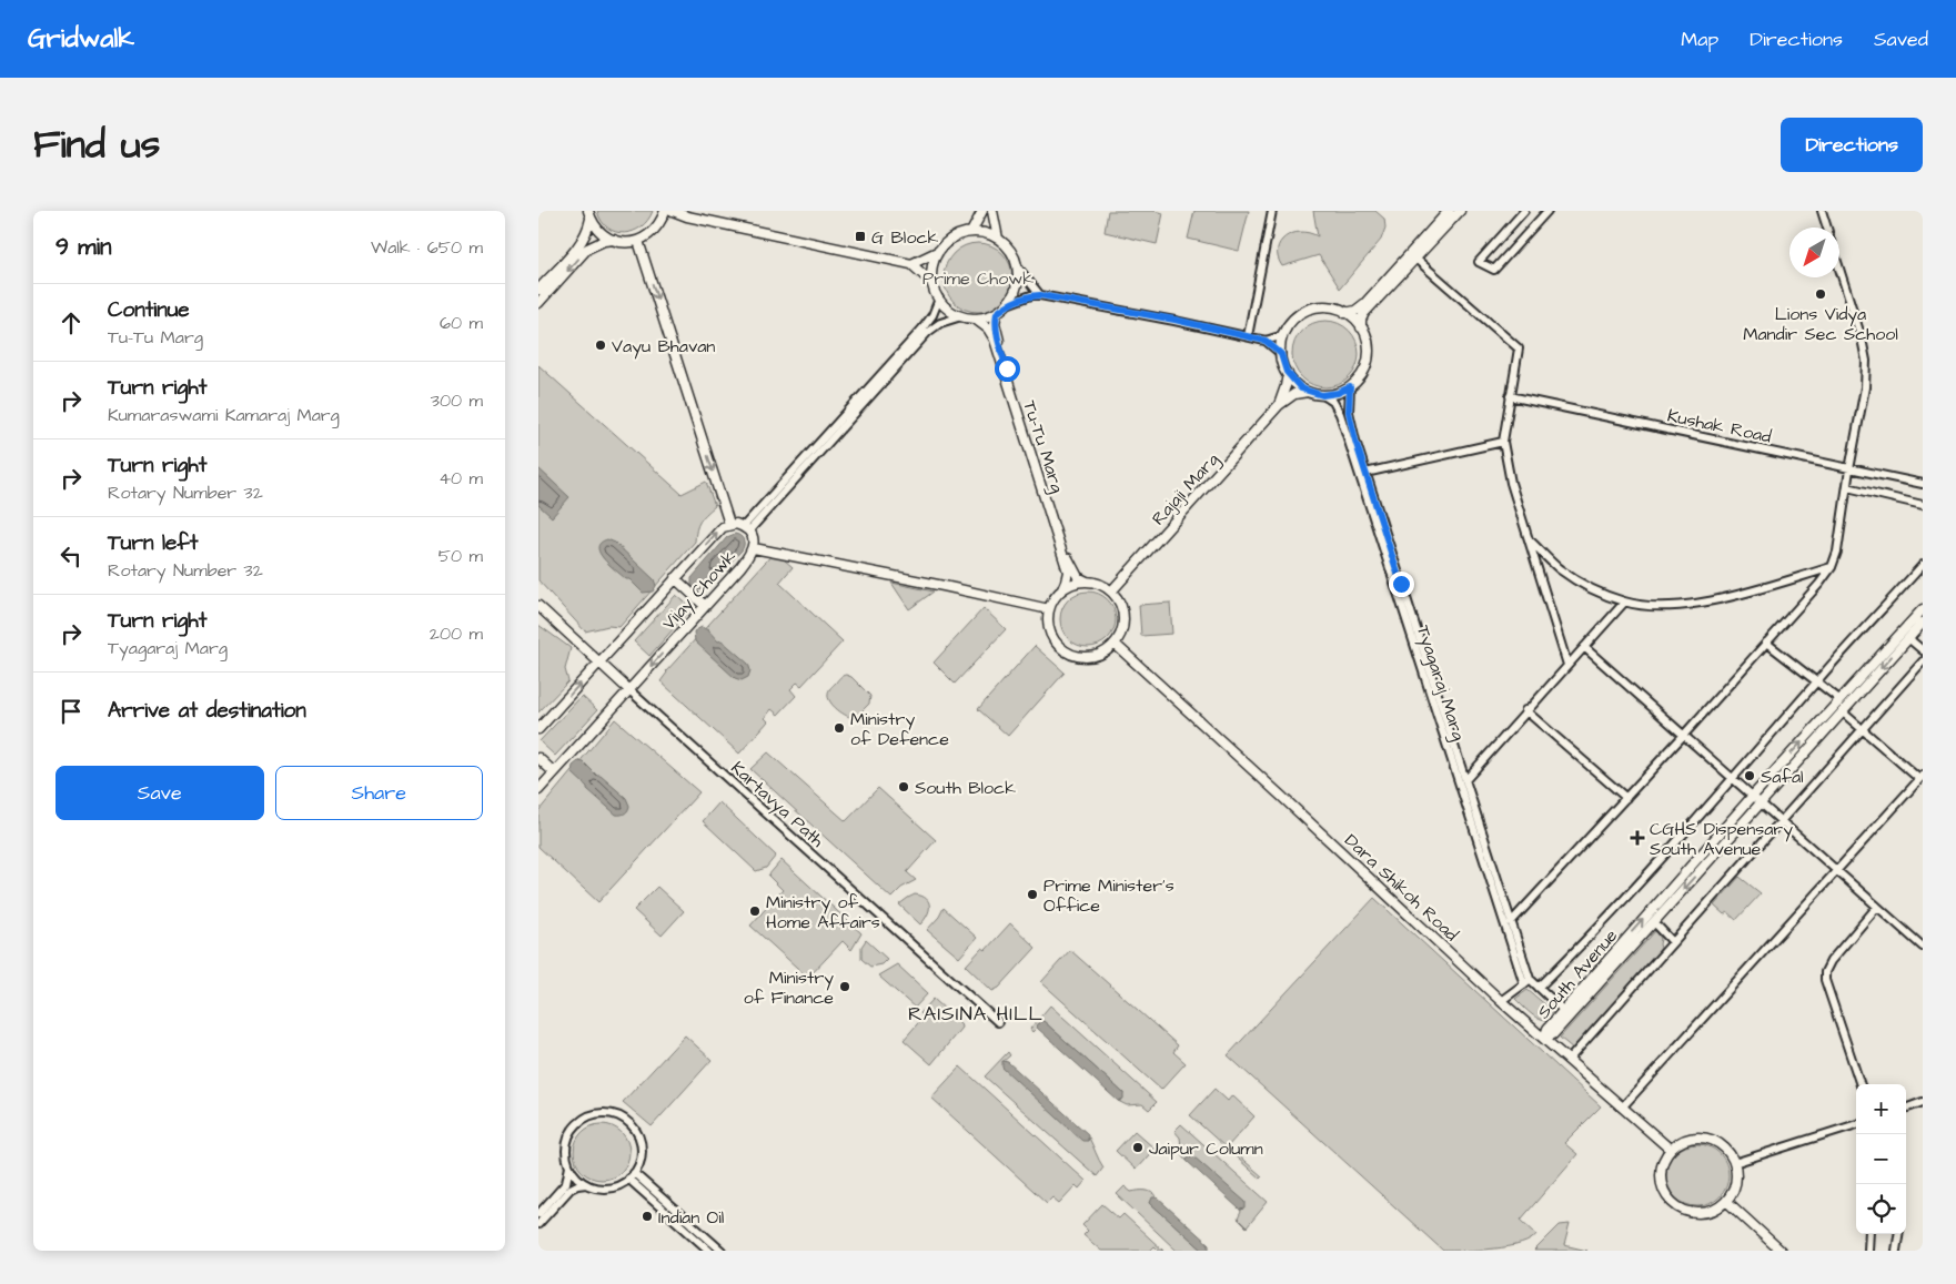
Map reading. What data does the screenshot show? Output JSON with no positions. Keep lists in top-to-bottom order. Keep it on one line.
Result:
{"streets":{"main road":["Tu-Tu Marg","Rajaji Marg","Vijay Chowk","Kartavya Path","Dara Shikoh Road","South Avenue"],"street":["Kushak Road","Tyagaraj Marg"]},"crossings":[["Tu-Tu Marg","Rajaji Marg"],["Tu-Tu Marg","Dara Shikoh Road"],["Rajaji Marg","Tyagaraj Marg"],["Rajaji Marg","Dara Shikoh Road"],["Vijay Chowk","Kartavya Path"],["Dara Shikoh Road","South Avenue"]],"districts":["RAISINA HILL"],"parks":["Prime Chowk"],"places":{"transit":["G Block"],"other":["Lions Vidya Mandir Sec School","Vayu Bhavan","Ministry of Defence","Safal","South Block","Prime Minister's Office","Ministry of Home Affairs","Ministry of Finance","Jaipur Column","Indian Oil"],"health":["CGHS Dispensary South Avenue"]},"north":"bottom left","page":{"header":"Gridwalk","nav":["Map","Directions","Saved"],"title":"Find us","buttons":["Directions",["Save","Share"]],"heading":["9 min","Walk · 650 m"],"list":[["Continue","Tu-Tu Marg","60 m"],["Turn right","Kumaraswami Kamaraj Marg","300 m"],["Turn right","Rotary Number 32","40 m"],["Turn left","Rotary Number 32","50 m"],["Turn right","Tyagaraj Marg","200 m"],"Arrive at destination"],"map_buttons":["+","−"]}}
